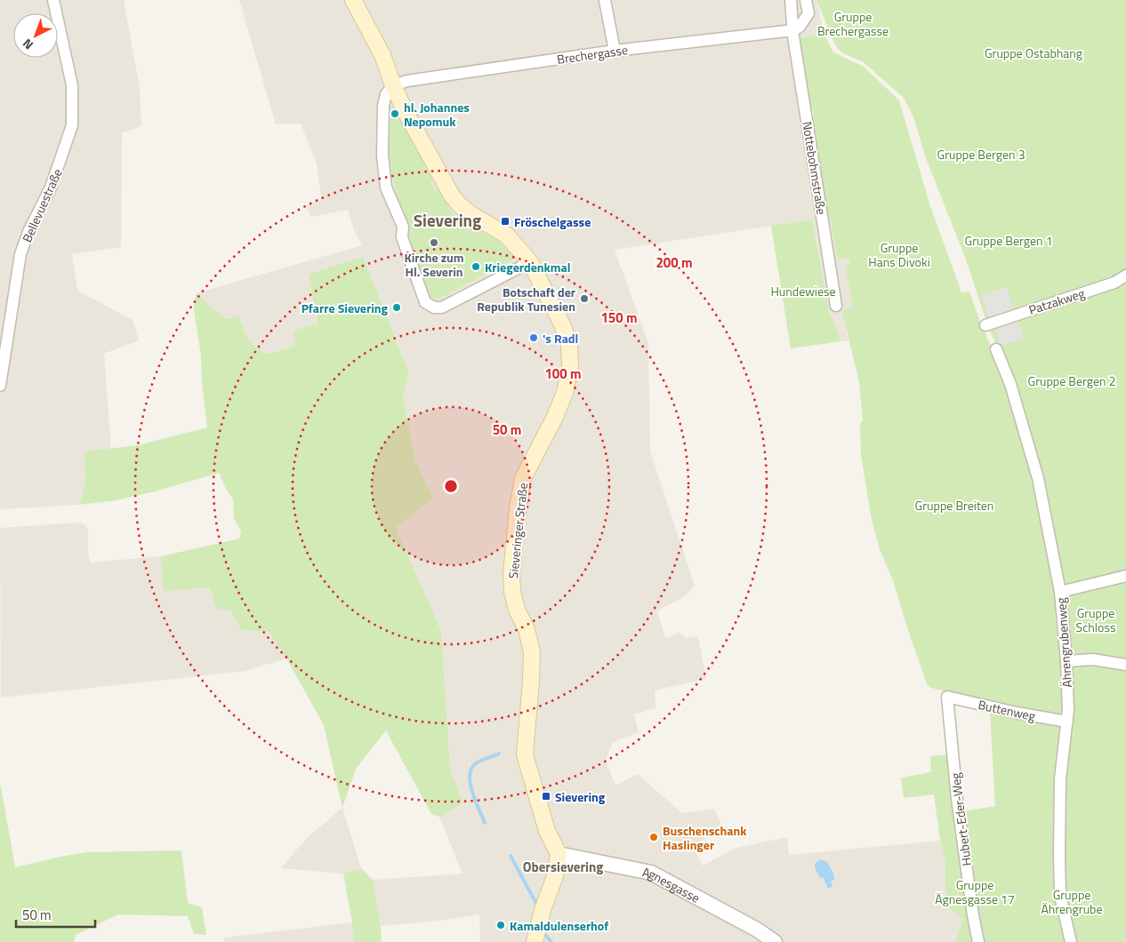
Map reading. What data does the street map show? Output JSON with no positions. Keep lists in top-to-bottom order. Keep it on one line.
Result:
{"streets":{"main road":["Sieveringer Straße"],"street":["Brechergasse","Nottebohmstraße","Bellevuestraße","Patzakweg","Ährengrubenweg","Buttenweg","Hubert-Eder-Weg","Agnesgasse"]},"crossings":[["Brechergasse","Nottebohmstraße"],["Brechergasse","Sieveringer Straße"],["Sieveringer Straße","Agnesgasse"],["Ährengrubenweg","Buttenweg"],["Buttenweg","Hubert-Eder-Weg"]],"districts":["Sievering","Obersievering"],"parks":["Gruppe Brechergasse","Gruppe Ostabhang","Gruppe Bergen 3","Gruppe Bergen 1","Gruppe Hans Divoki","Hundewiese","Gruppe Bergen 2","Gruppe Breiten","Gruppe Schloss","Gruppe Ägnesgasse 17","Gruppe Ährengrube"],"places":{"other":["hl. Johannes Nepomuk","Kirche zum Hl. Severin","Kriegerdenkmal","Botschaft der Republik Tunesien","Pfarre Sievering","'s Radl","Buschenschank Haslinger","Kamaldulenserhof"],"transit":["Fröschelgasse","Sievering"]},"scale_bar":"50 m","north":"bottom left","rings":["200 m","150 m","100 m","50 m"]}
